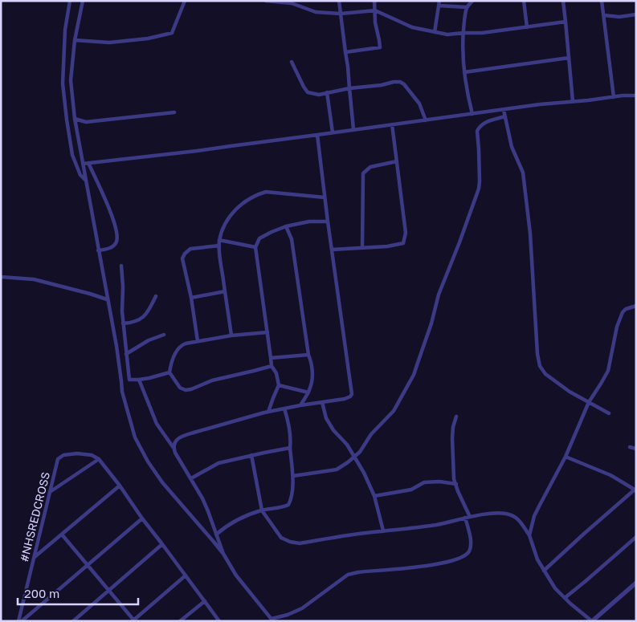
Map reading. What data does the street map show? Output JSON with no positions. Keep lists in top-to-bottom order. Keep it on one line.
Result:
{"streets":{"street":["#NHSREDCROSS"]},"scale_bar":"200 m"}
